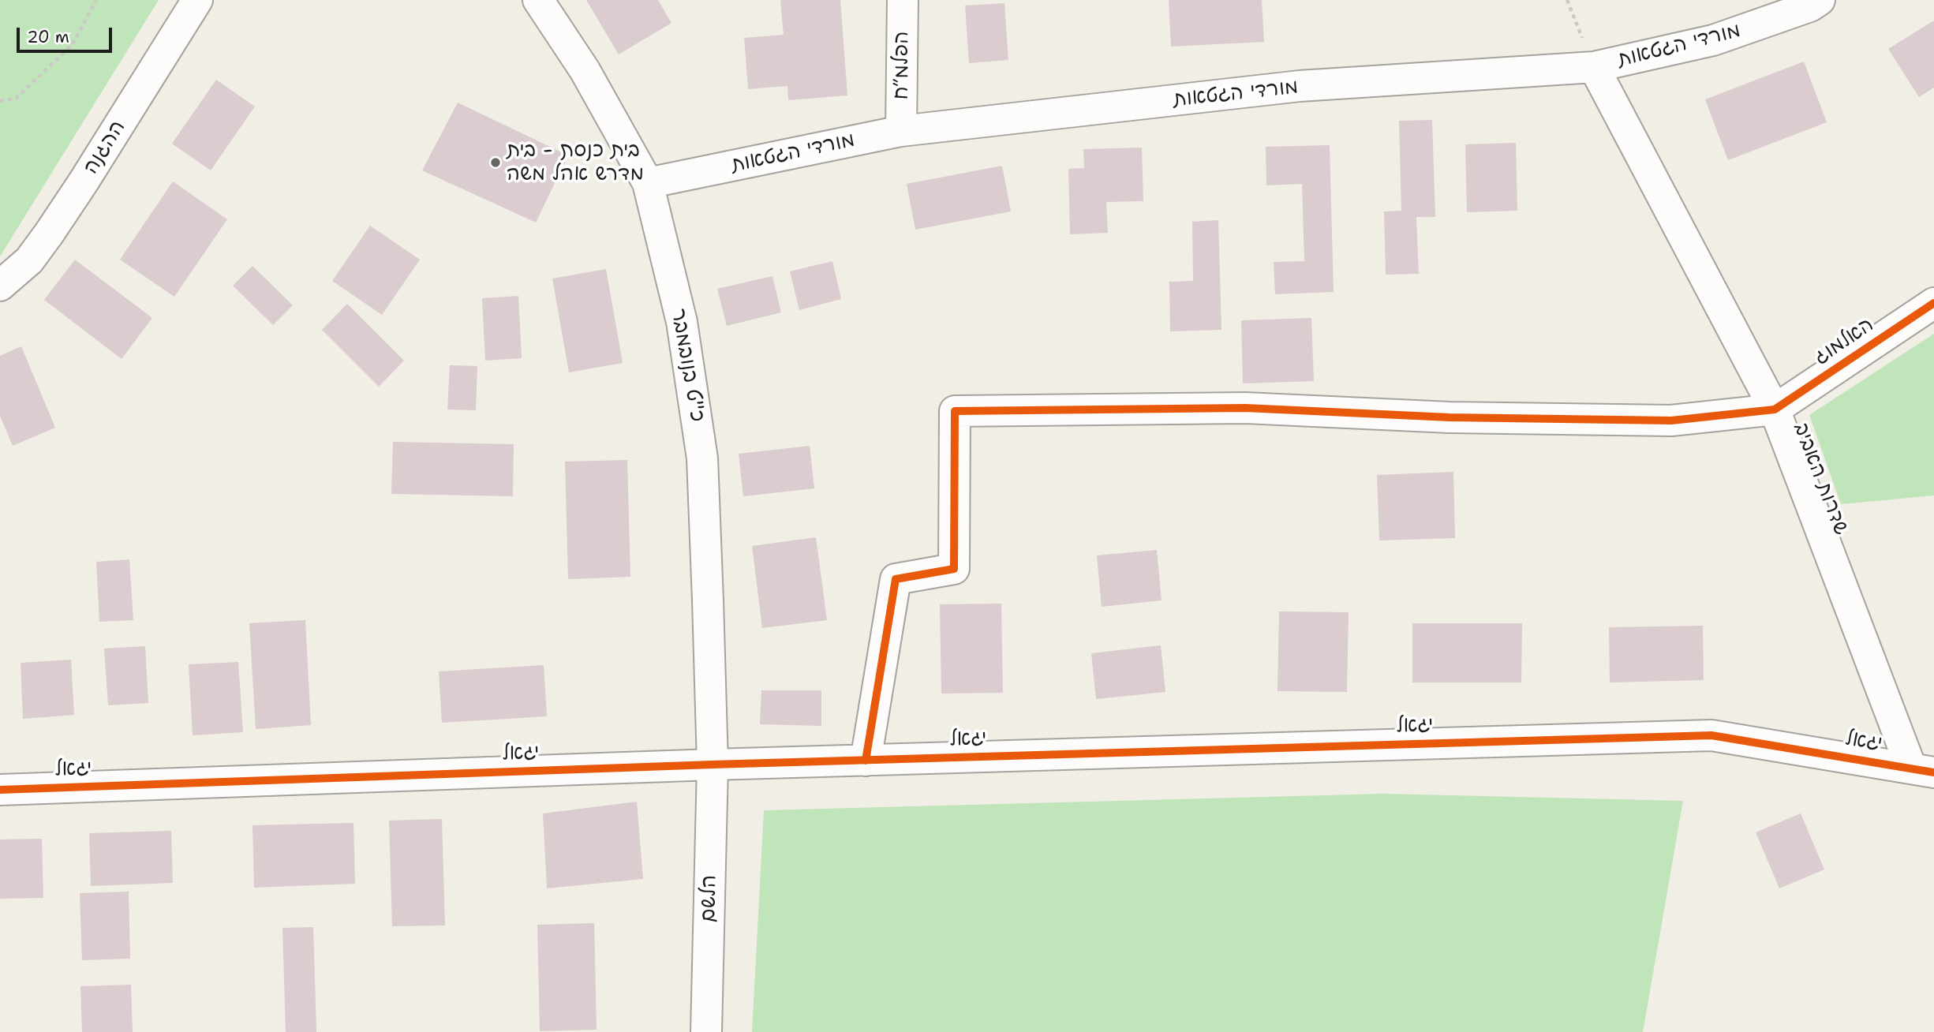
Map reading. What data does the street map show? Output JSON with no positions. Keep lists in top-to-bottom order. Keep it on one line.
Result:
{"streets":{"street":["מורדי הגטאות","הפלמ״ח","ההגנה","האלמוג","כ\"ט בנובמבר","שדרות האביב","יגאל","הלשם"]},"crossings":[["מורדי הגטאות","הפלמ״ח"],["מורדי הגטאות","כ\"ט בנובמבר"],["מורדי הגטאות","שדרות האביב"],["האלמוג","שדרות האביב"],["כ\"ט בנובמבר","יגאל"],["כ\"ט בנובמבר","הלשם"],["שדרות האביב","יגאל"],["יגאל","הלשם"]],"places":["בית כנסת - בית מדרש אהל משה"],"scale_bar":"20 m"}
